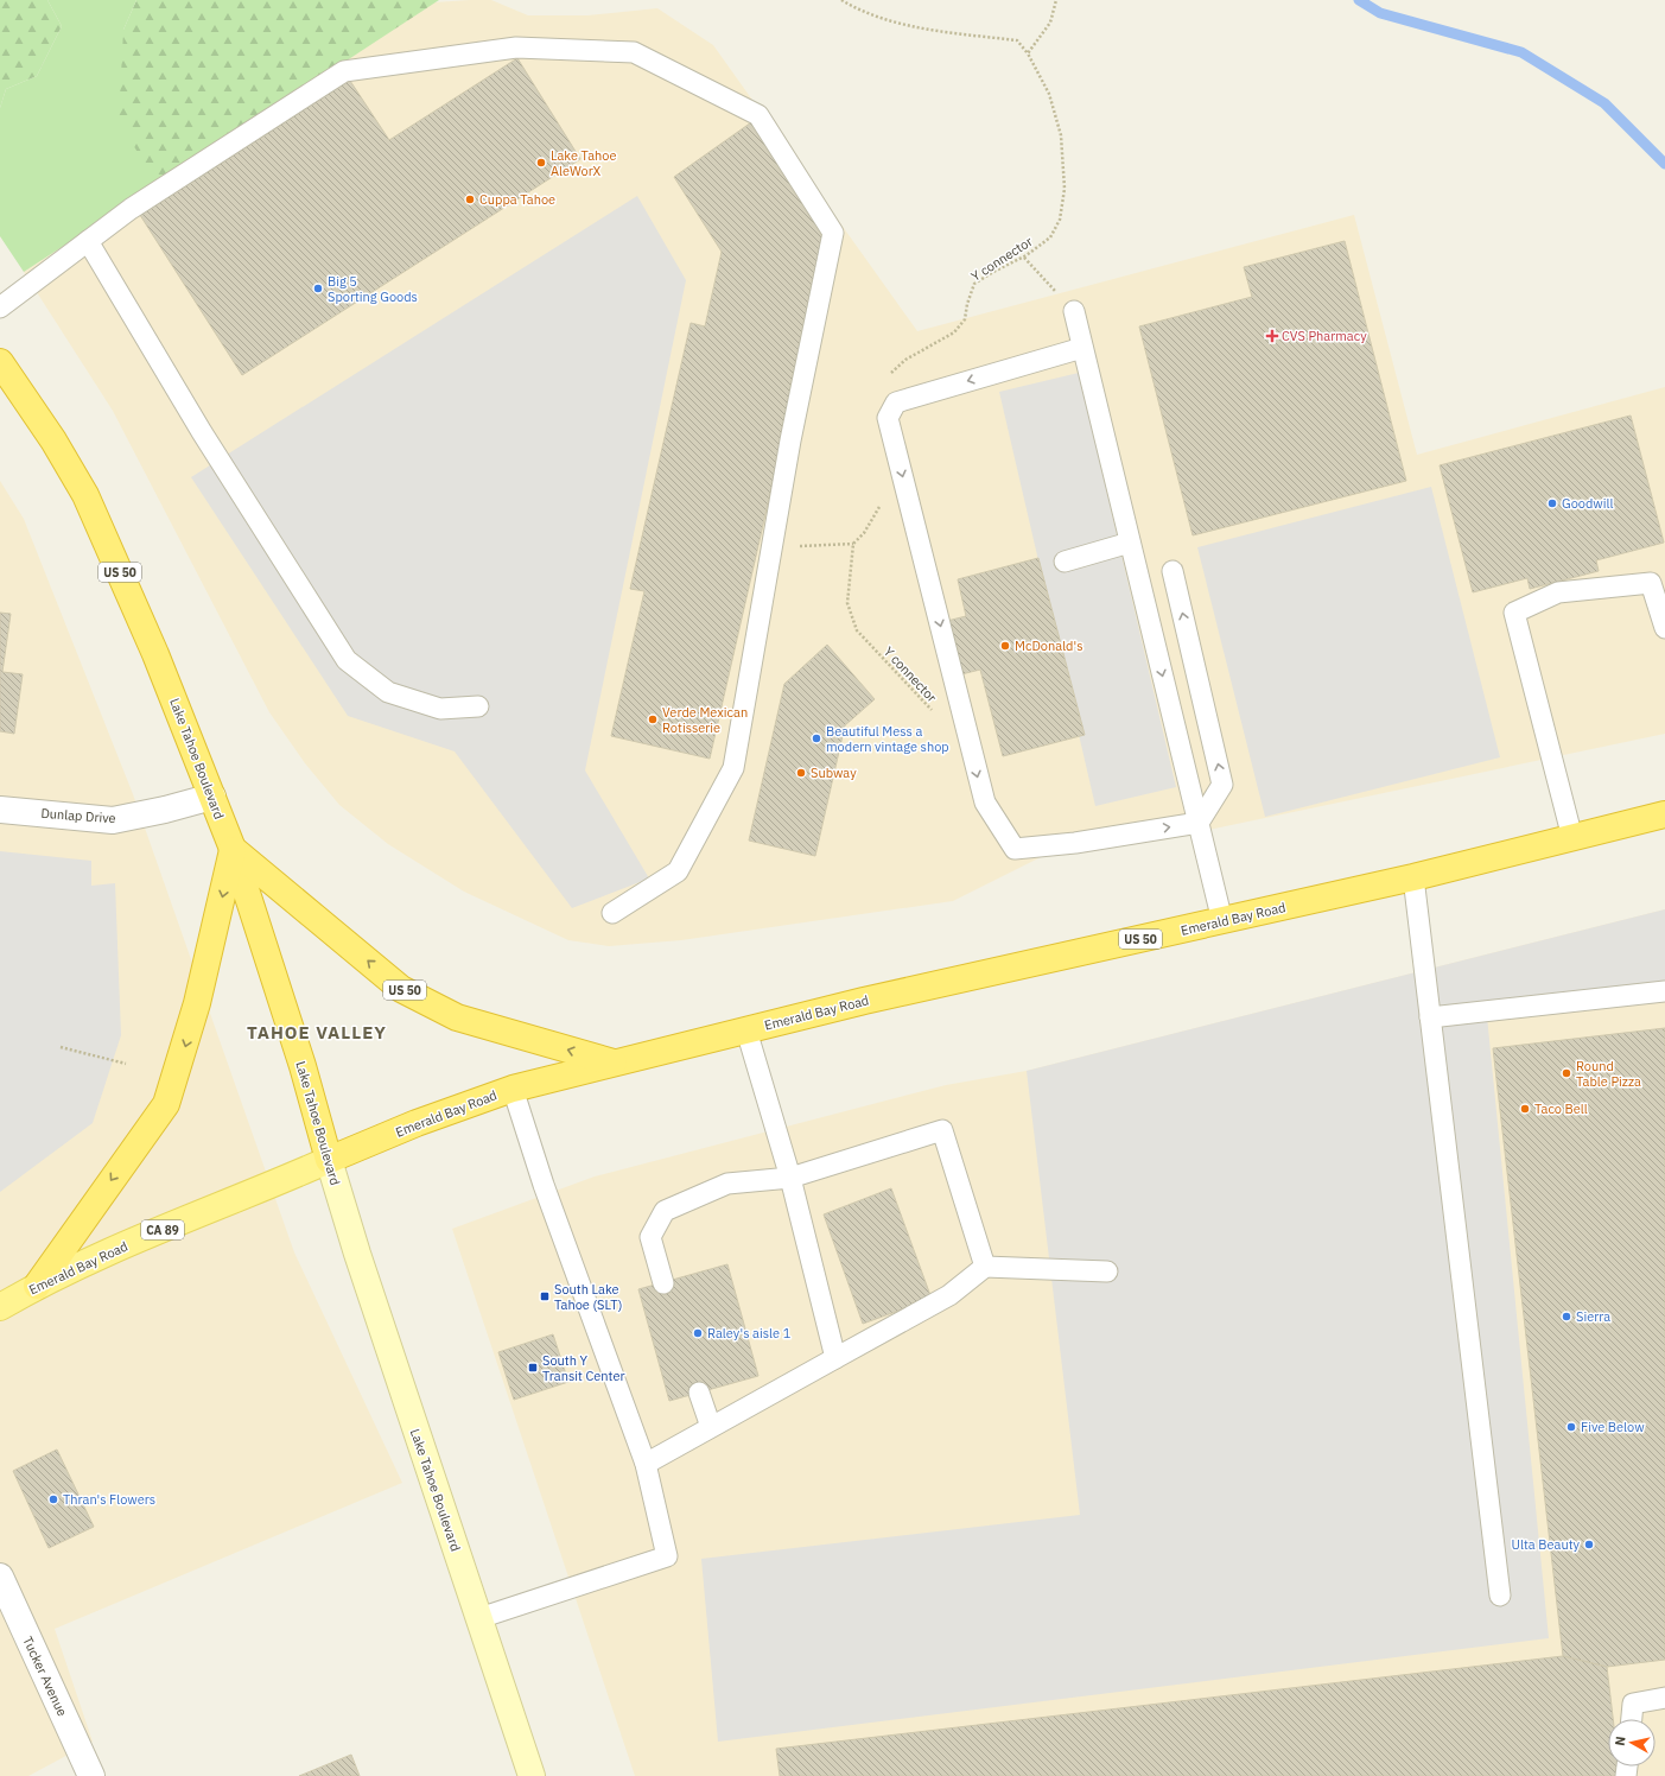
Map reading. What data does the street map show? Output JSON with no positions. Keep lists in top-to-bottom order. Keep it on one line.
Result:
{"streets":{"highway":["US 50","Lake Tahoe Boulevard","Emerald Bay Road"],"main road":["CA 89"],"street":["Dunlap Drive","Tucker Avenue"],"path":["Y connector"]},"crossings":[["US 50","Lake Tahoe Boulevard"],["US 50","Emerald Bay Road"],["Lake Tahoe Boulevard","Dunlap Drive"],["Lake Tahoe Boulevard","Emerald Bay Road"]],"districts":["TAHOE VALLEY"],"places":{"other":["Lake Tahoe AleWorX","Cuppa Tahoe","Big 5 Sporting Goods","Goodwill","McDonald's","Verde Mexican Rotisserie","Beautiful Mess a modern vintage shop","Subway","Round Table Pizza","Taco Bell","Sierra","Raley's aisle 1","Five Below","Thran's Flowers","Ulta Beauty"],"health":["CVS Pharmacy"],"transit":["South Lake Tahoe (SLT)","South Y Transit Center"]},"north":"left"}
